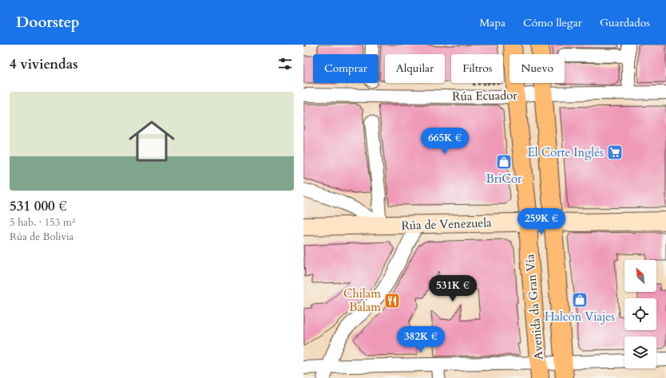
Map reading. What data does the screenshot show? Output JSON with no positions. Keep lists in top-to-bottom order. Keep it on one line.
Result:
{"streets":{"main road":["Rúa de Venezuela","Avenida da Gran Vía"],"street":["Rúa Ecuador"]},"crossings":[["Rúa Ecuador","Avenida da Gran Vía"],["Rúa de Venezuela","Avenida da Gran Vía"]],"places":{"supermarket":["El Corte Inglés"],"shop":["BriCor","Halcón Viajes"],"restaurant":["Chilam Balam"]},"north":"top left","page":{"header":"Doorstep","nav":["Mapa","Cómo llegar","Guardados"],"heading":"4 viviendas","chip":["Comprar","Alquilar","Filtros","Nuevo"],"list":[{"name":"531 000 €","note":"5 hab. · 153 m² · Rúa de Bolivia"}],"price":["665K €","259K €","531K €","382K €"]}}
